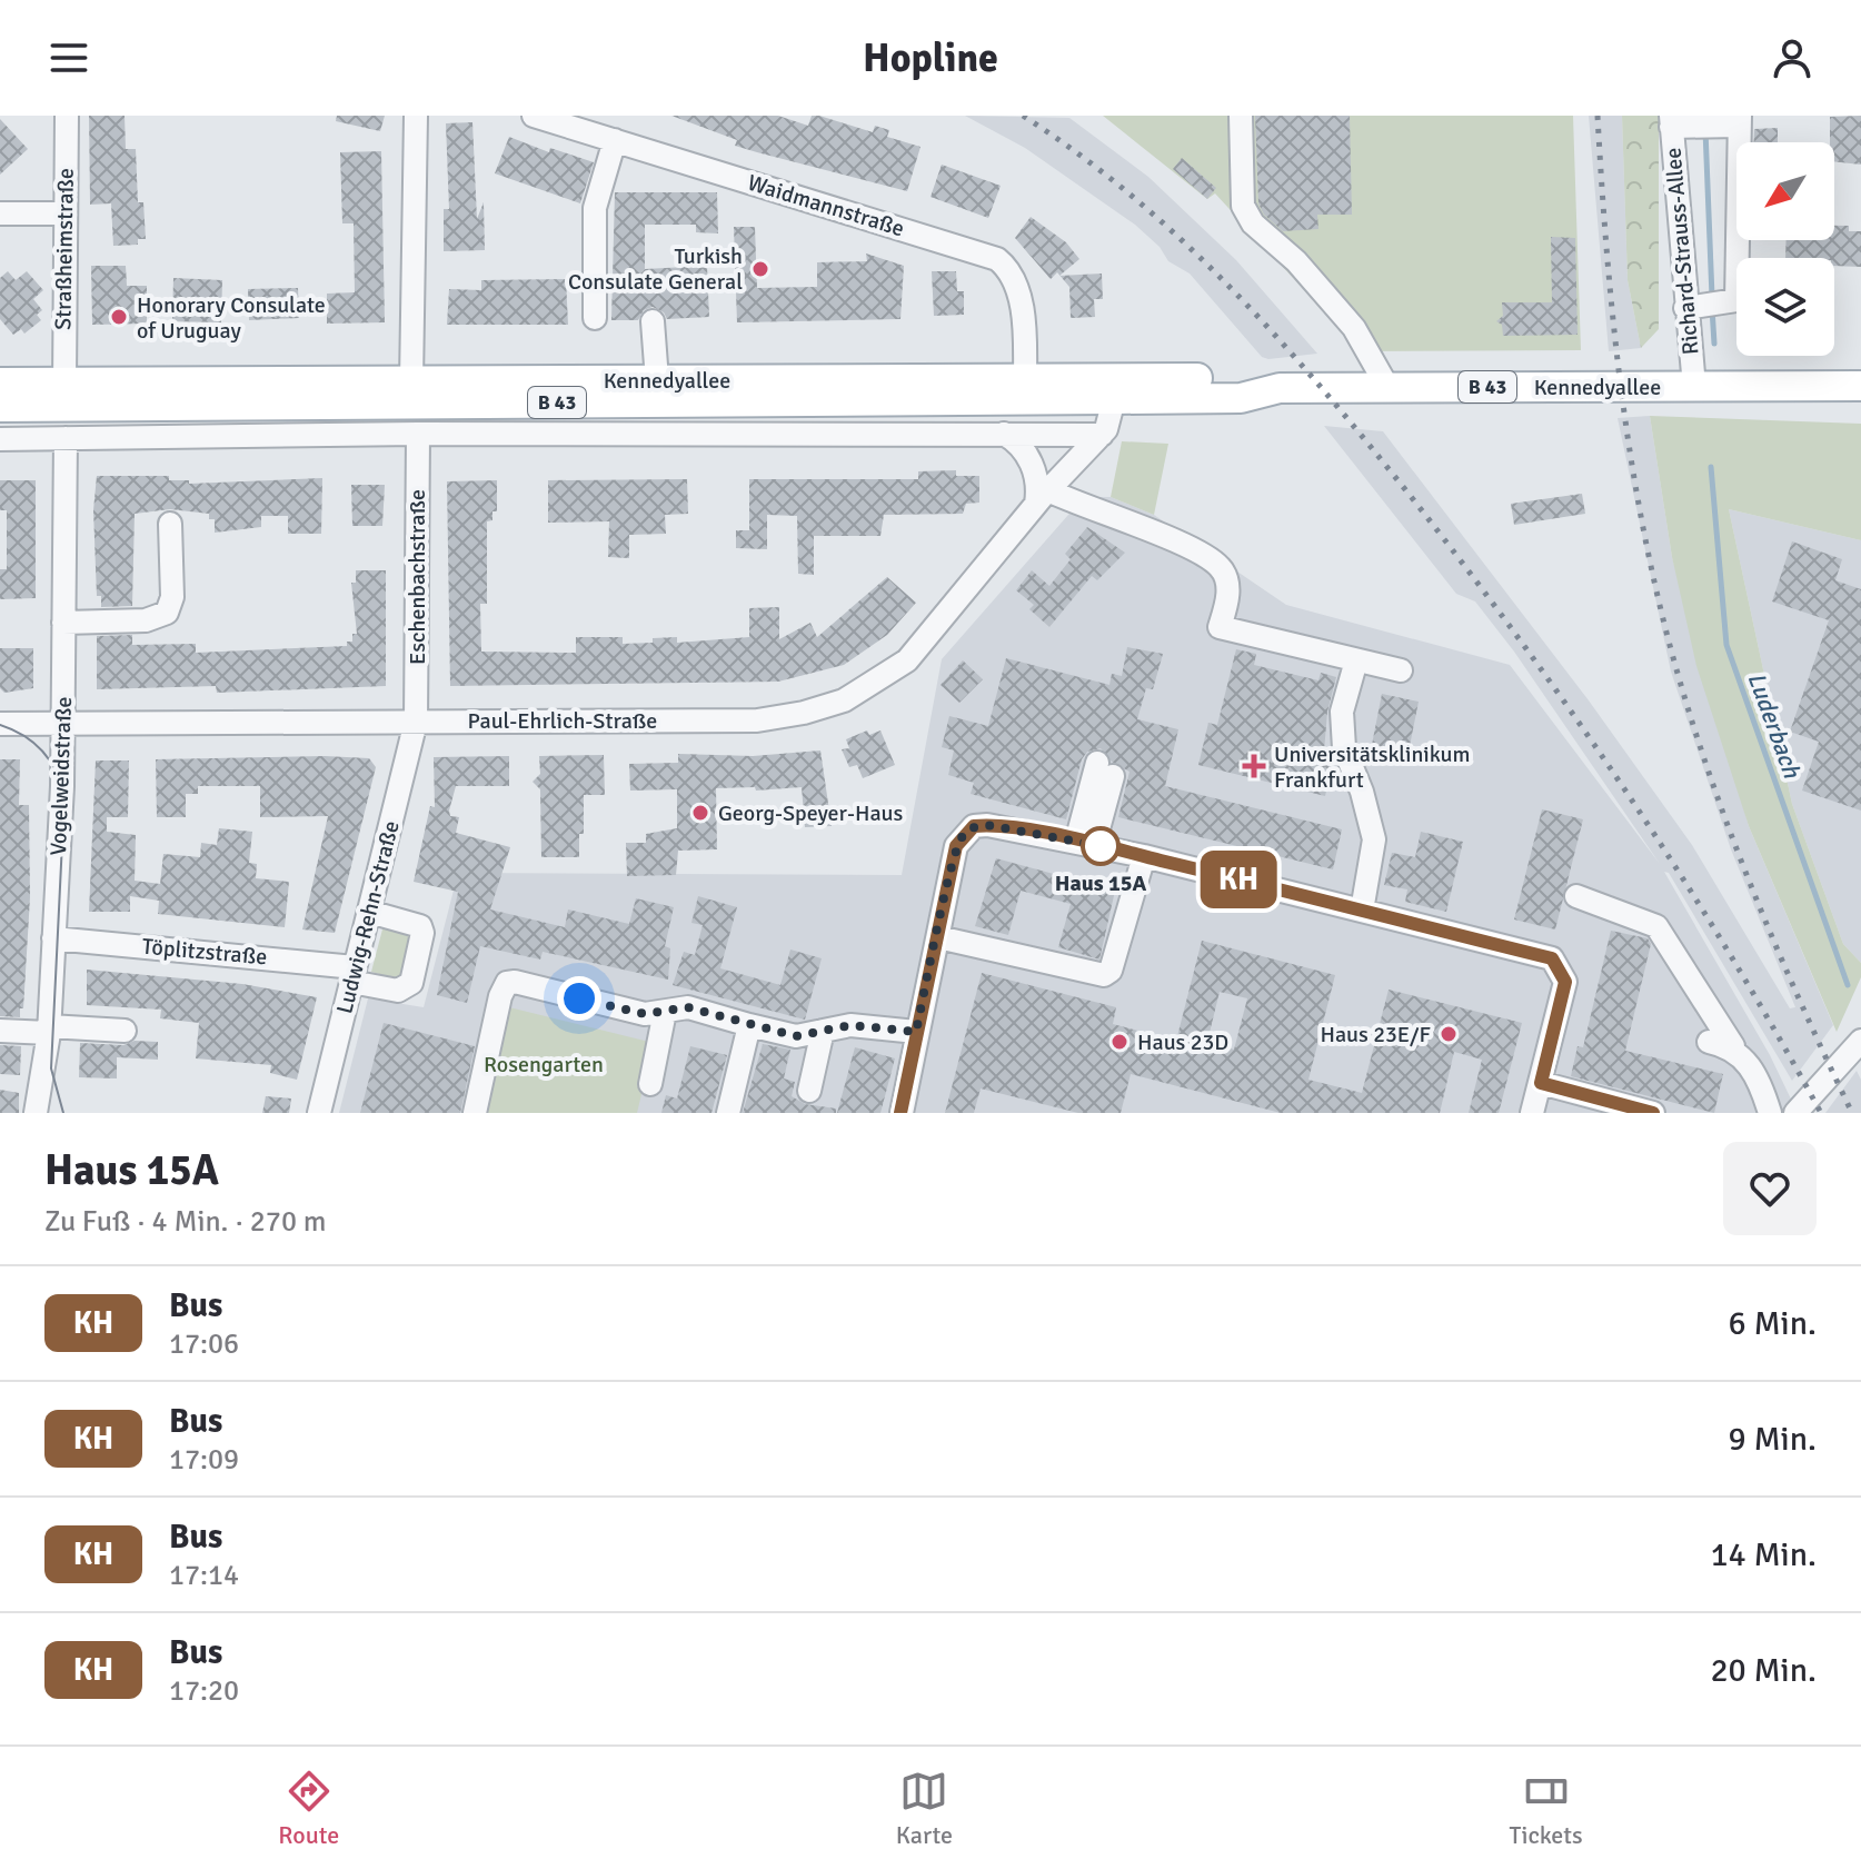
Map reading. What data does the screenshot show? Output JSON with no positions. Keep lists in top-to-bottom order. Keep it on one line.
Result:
{"streets":{"main road":["Kennedyallee","B 43"],"street":["Waidmannstraße","Straßheimstraße","Richard-Strauss-Allee","Eschenbachstraße","Paul-Ehrlich-Straße","Vogelweidstraße","Ludwig-Rehn-Straße","Töplitzstraße"]},"crossings":[["Waidmannstraße","Kennedyallee"],["Straßheimstraße","Kennedyallee"],["Richard-Strauss-Allee","Kennedyallee"],["Kennedyallee","Paul-Ehrlich-Straße"],["Eschenbachstraße","Paul-Ehrlich-Straße"],["Eschenbachstraße","Ludwig-Rehn-Straße"],["Paul-Ehrlich-Straße","Vogelweidstraße"],["Paul-Ehrlich-Straße","Ludwig-Rehn-Straße"],["Vogelweidstraße","Töplitzstraße"],["Ludwig-Rehn-Straße","Töplitzstraße"]],"water":["Luderbach"],"parks":["Rosengarten"],"places":{"other":["Turkish Consulate General","Honorary Consulate of Uruguay","Georg-Speyer-Haus","Haus 15A","Haus 23E/F","Haus 23D"],"health":["Universitätsklinikum Frankfurt"]},"lines":["bus line KH"],"north":"bottom left","page":{"header":"Hopline","on_map":"KH","heading":["Haus 15A","Zu Fuß · 4 Min. · 270 m"],"list":[{"mark":"KH","name":"Bus","note":"17:06","value":"6 Min."},{"mark":"KH","name":"Bus","note":"17:09","value":"9 Min."},{"mark":"KH","name":"Bus","note":"17:14","value":"14 Min."},{"mark":"KH","name":"Bus","note":"17:20","value":"20 Min."}],"tabs":["Route","Karte","Tickets"]}}
